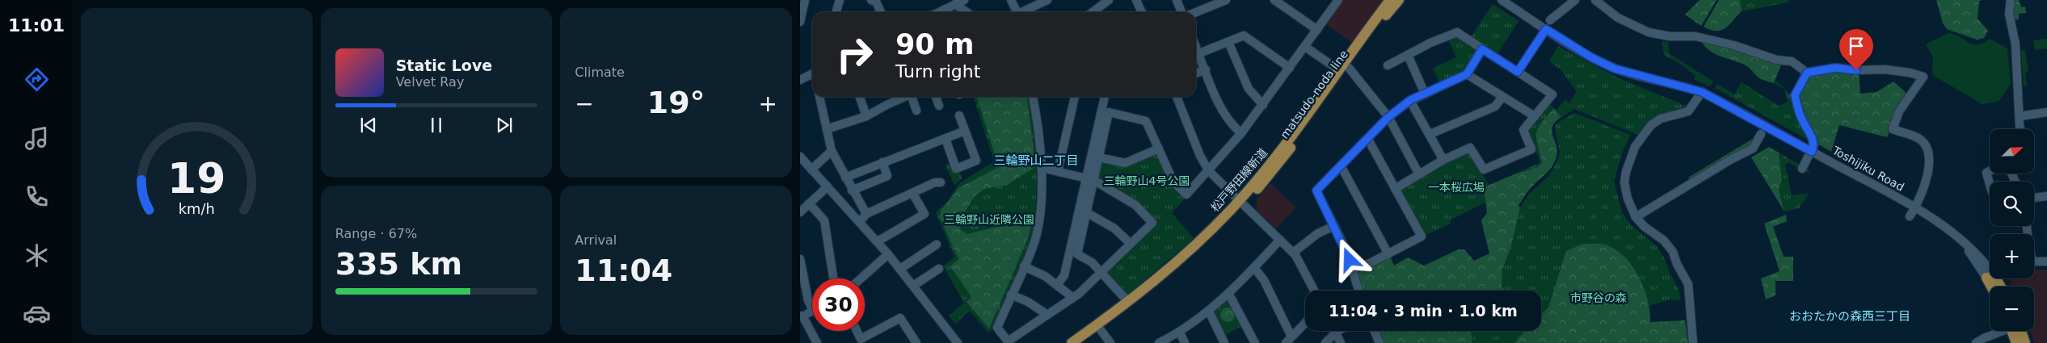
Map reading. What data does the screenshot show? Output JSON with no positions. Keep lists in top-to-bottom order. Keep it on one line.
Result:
{"streets":{"main road":["matsudo-noda line","松戸野田線新道"],"street":["Toshijiku Road"]},"crossings":[["matsudo-noda line","松戸野田線新道"]],"districts":["三輪野山二丁目","おおたかの森西三丁目"],"parks":["三輪野山4号公園","一本桜広場","三輪野山近隣公園","市野谷の森"],"north":"top right","page":{"tabs":"11:01","tile":["Climate",["Range · 67%","335 km"],["Arrival","11:04"]],"turn":["90 m","Turn right"],"song":["Static Love","Velvet Ray"],"heat":["−","19°","+"],"map_buttons":["+","−"],"limit":"30","trip":"11:04 · 3 min · 1.0 km","gauge":["19","km/h"]}}
